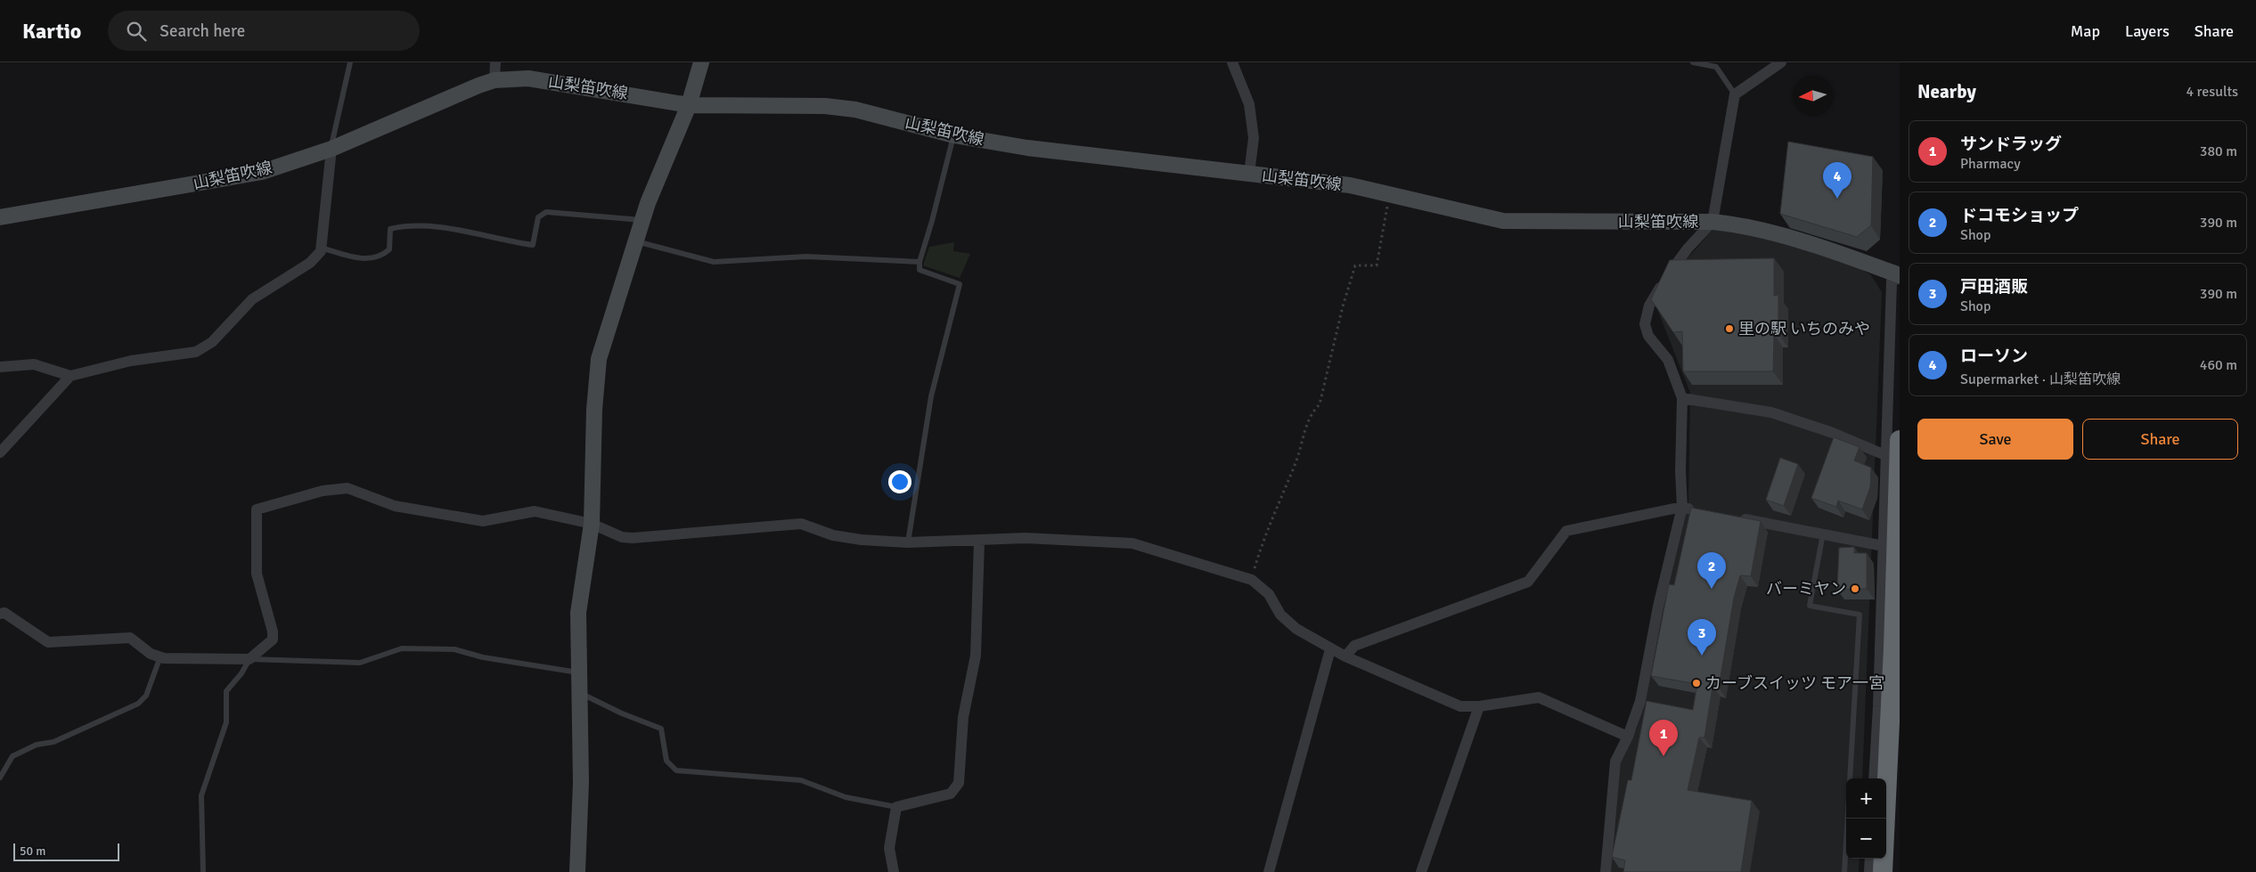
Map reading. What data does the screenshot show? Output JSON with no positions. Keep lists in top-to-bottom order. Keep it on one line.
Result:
{"streets":{"main road":["山梨笛吹線"]},"places":["里の駅 いちのみや","バーミヤン","カーブスイッツ モア一宮"],"scale_bar":"50 m","north":"left","page":{"header":"Kartio","search":"Search here","nav":["Map","Layers","Share"],"heading":["Nearby","4 results"],"list":[{"mark":"1","name":"サンドラッグ","note":"Pharmacy","value":"380 m"},{"mark":"2","name":"ドコモショップ","note":"Shop","value":"390 m"},{"mark":"3","name":"戸田酒販","note":"Shop","value":"390 m"},{"mark":"4","name":"ローソン","note":"Supermarket · 山梨笛吹線","value":"460 m"}],"pins":["4","2","3","1"],"buttons":["Save","Share"],"map_buttons":["+","−"],"scale":"50 m"}}
